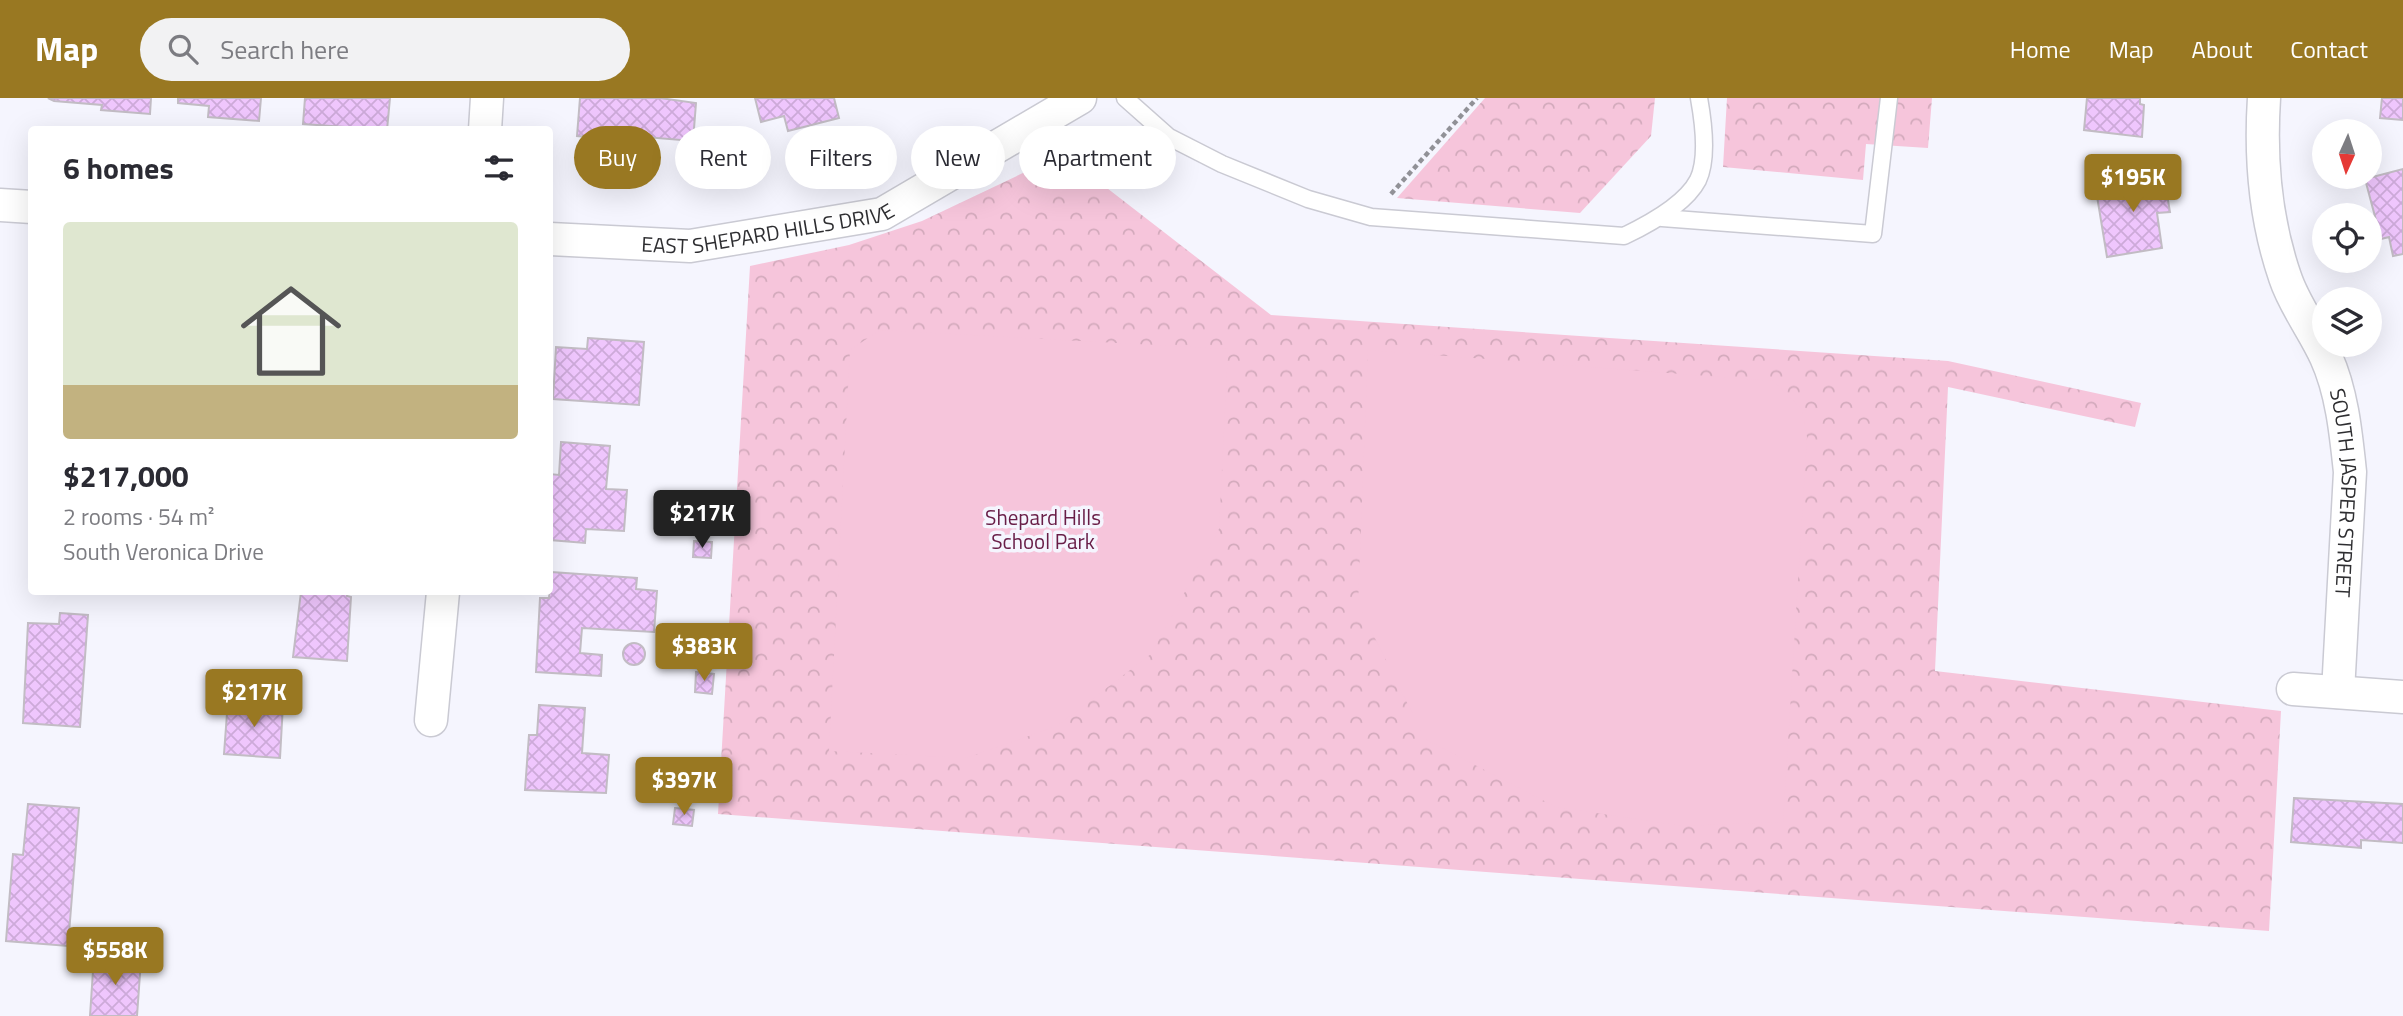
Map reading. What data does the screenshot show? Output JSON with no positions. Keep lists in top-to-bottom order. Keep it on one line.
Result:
{"streets":{"street":["EAST SHEPARD HILLS DRIVE","SOUTH JASPER STREET"]},"parks":["Shepard Hills School Park"],"north":"bottom","page":{"header":"Map","search":"Search here","nav":["Home","Map","About","Contact"],"chip":["Buy","Rent","Filters","New","Apartment"],"heading":"6 homes","price":["$195K","$217K","$383K","$217K","$397K","$558K"],"list":[{"name":"$217,000","note":"2 rooms · 54 m² · South Veronica Drive"}]}}
